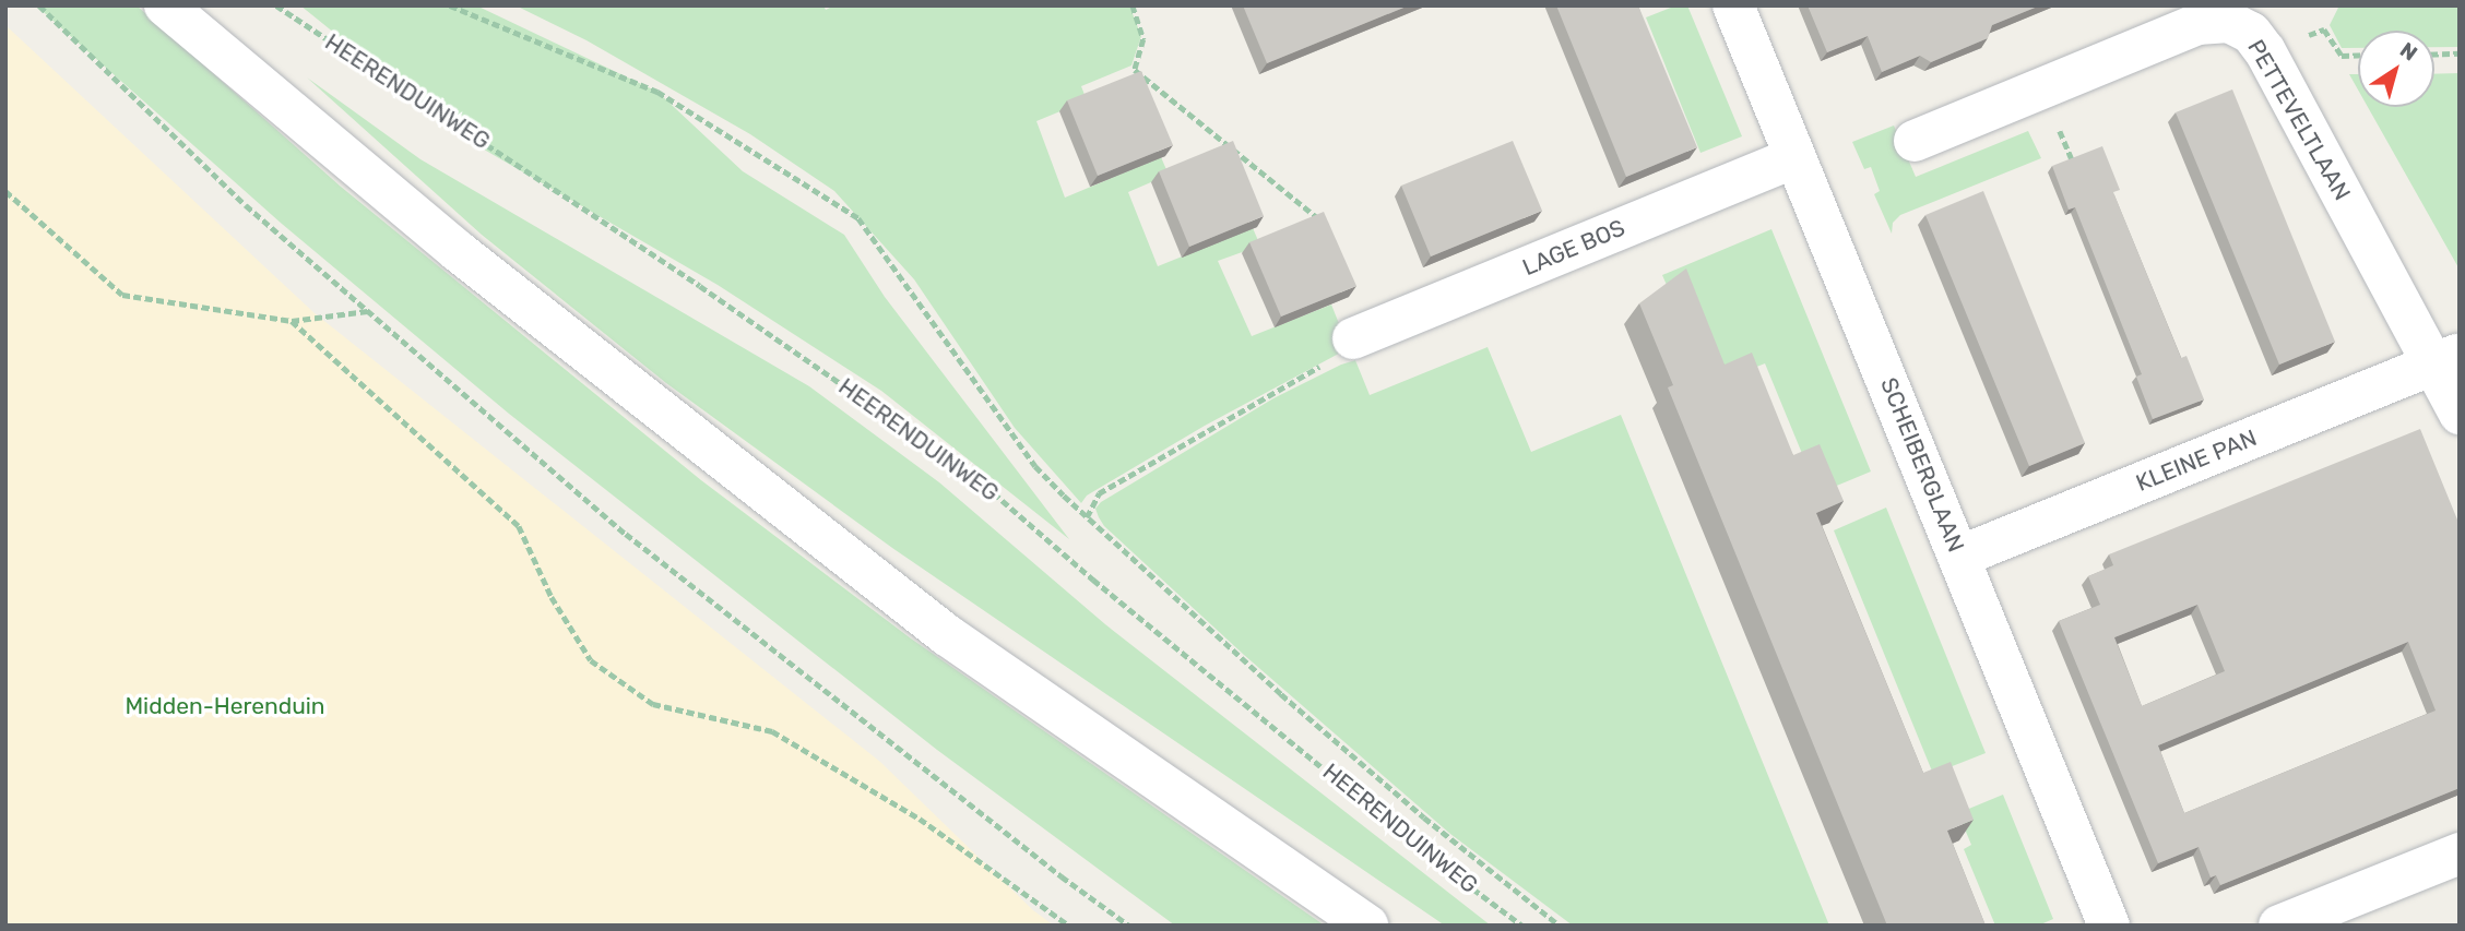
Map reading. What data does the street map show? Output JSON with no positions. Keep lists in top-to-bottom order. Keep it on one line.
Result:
{"streets":{"street":["PETTEVELTLAAN","LAGE BOS","KLEINE PAN","SCHEIBERGLAAN"],"path":["HEERENDUINWEG"]},"crossings":[["PETTEVELTLAAN","KLEINE PAN"],["LAGE BOS","SCHEIBERGLAAN"],["KLEINE PAN","SCHEIBERGLAAN"]],"parks":["Midden-Herenduin"],"north":"top right"}
